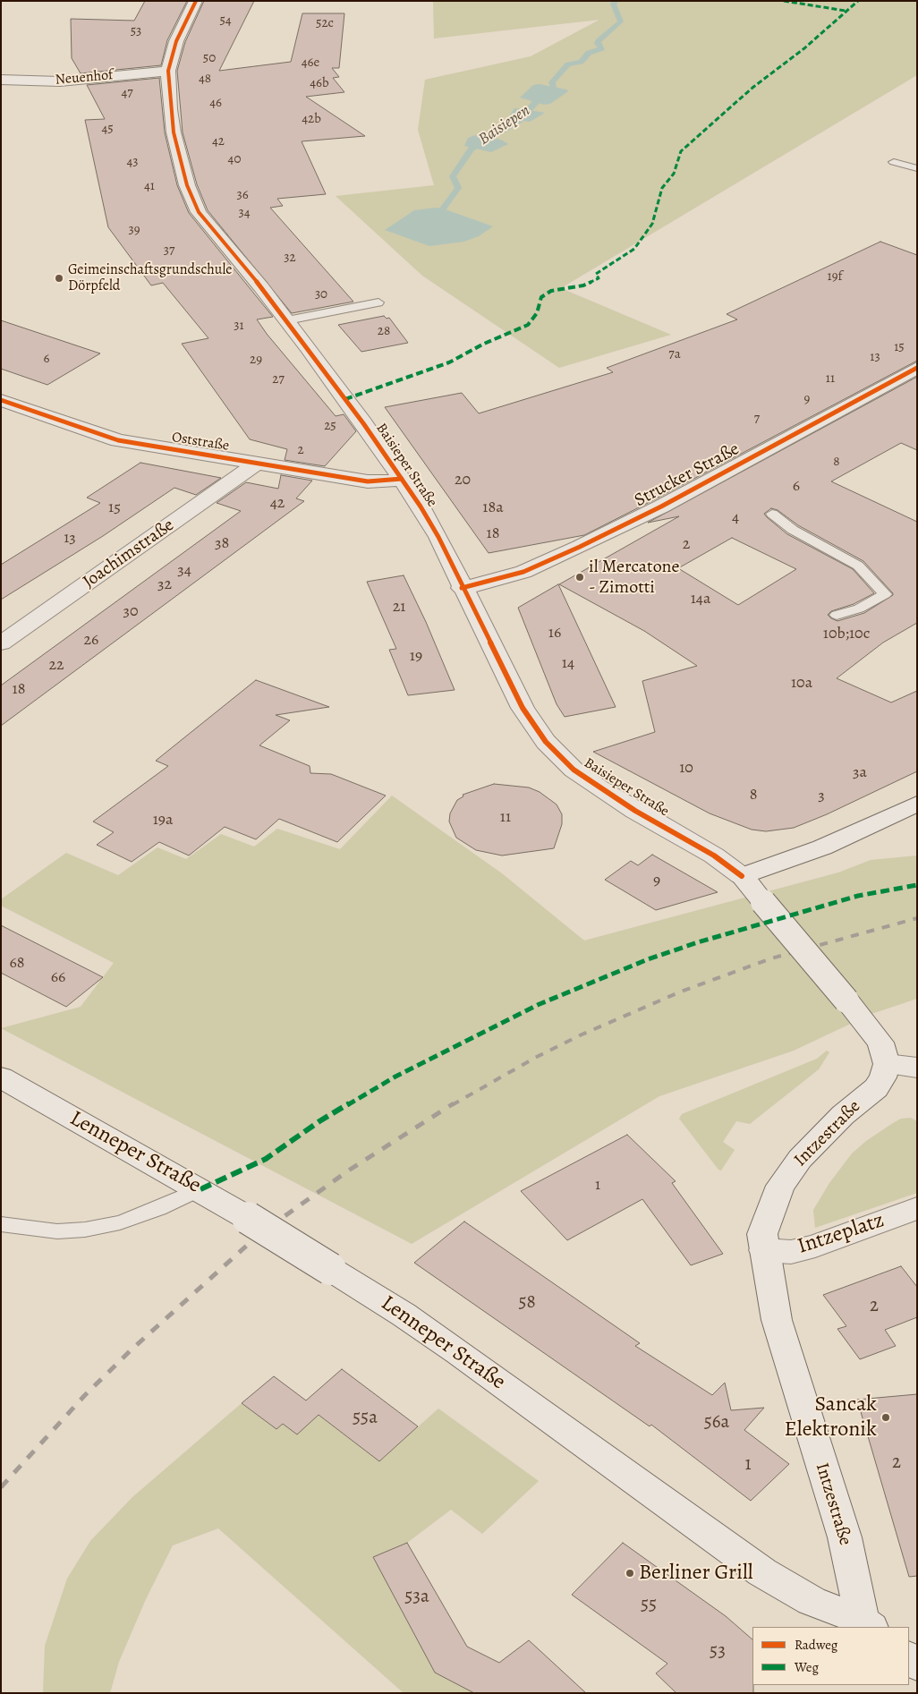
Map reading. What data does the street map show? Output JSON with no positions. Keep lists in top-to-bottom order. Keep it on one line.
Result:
{"streets":{"street":["Neuenhof","Oststraße","Baisieper Straße","Strucker Straße","Joachimstraße","Intzestraße","Lenneper Straße","Intzeplatz"]},"crossings":[["Neuenhof","Baisieper Straße"],["Oststraße","Baisieper Straße"],["Oststraße","Joachimstraße"],["Baisieper Straße","Strucker Straße"],["Intzestraße","Lenneper Straße"],["Intzestraße","Intzeplatz"]],"water":["Baisiepen"],"places":["Geimeinschaftsgrundschule Dörpfeld","il Mercatone - Zimotti","Sancak Elektronik","Berliner Grill"],"house_numbers":["54","52c","53","50","46e","48","46b","47","46","42b","45","42","40","43","41","36","34","39","37","32","19f","30","31","28","15","7a","13","6","29","11","27","9","7","25","2","8","20","6","42","15","18a","4","18","13","38","2","34","32","14a","21","30","16","10b;10c","26","19","14","22","10a","18","10","3a","8","3","11","19a","9","68","66","1","58","2","55a","56a","2","1","53a","55","53"],"legend":["Radweg","Weg"]}
